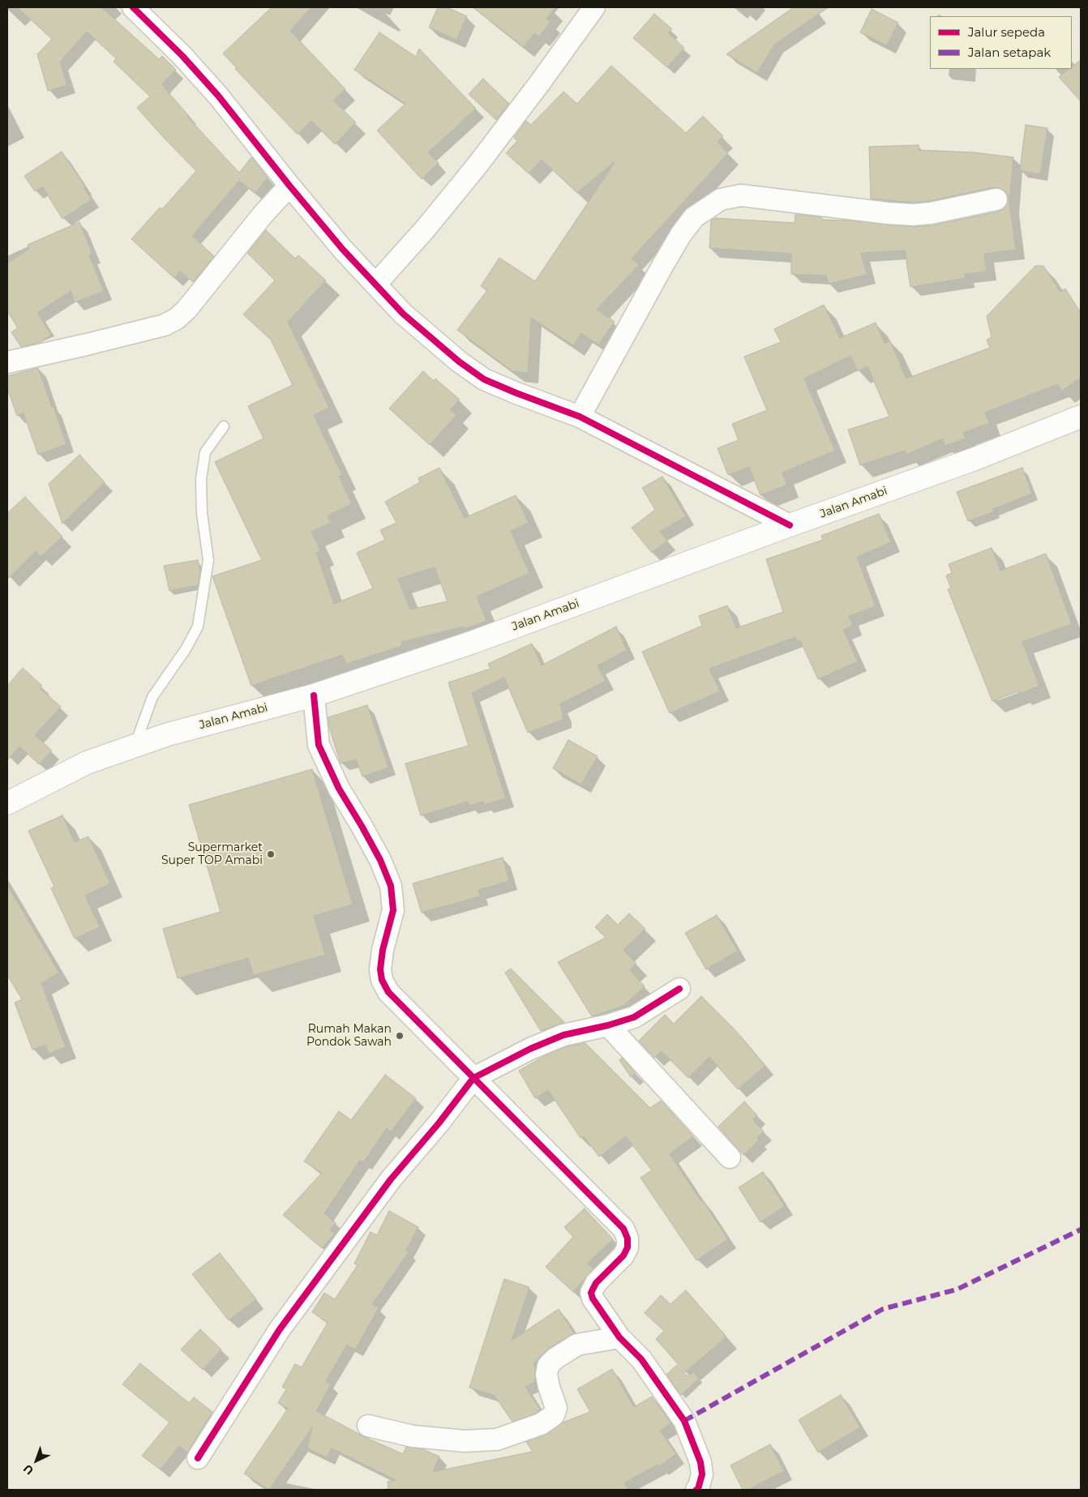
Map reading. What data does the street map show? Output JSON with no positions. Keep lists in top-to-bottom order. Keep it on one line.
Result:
{"streets":{"main road":["Jalan Amabi"]},"places":["Supermarket Super TOP Amabi","Rumah Makan Pondok Sawah"],"legend":["Jalur sepeda","Jalan setapak"],"north":"bottom left"}
